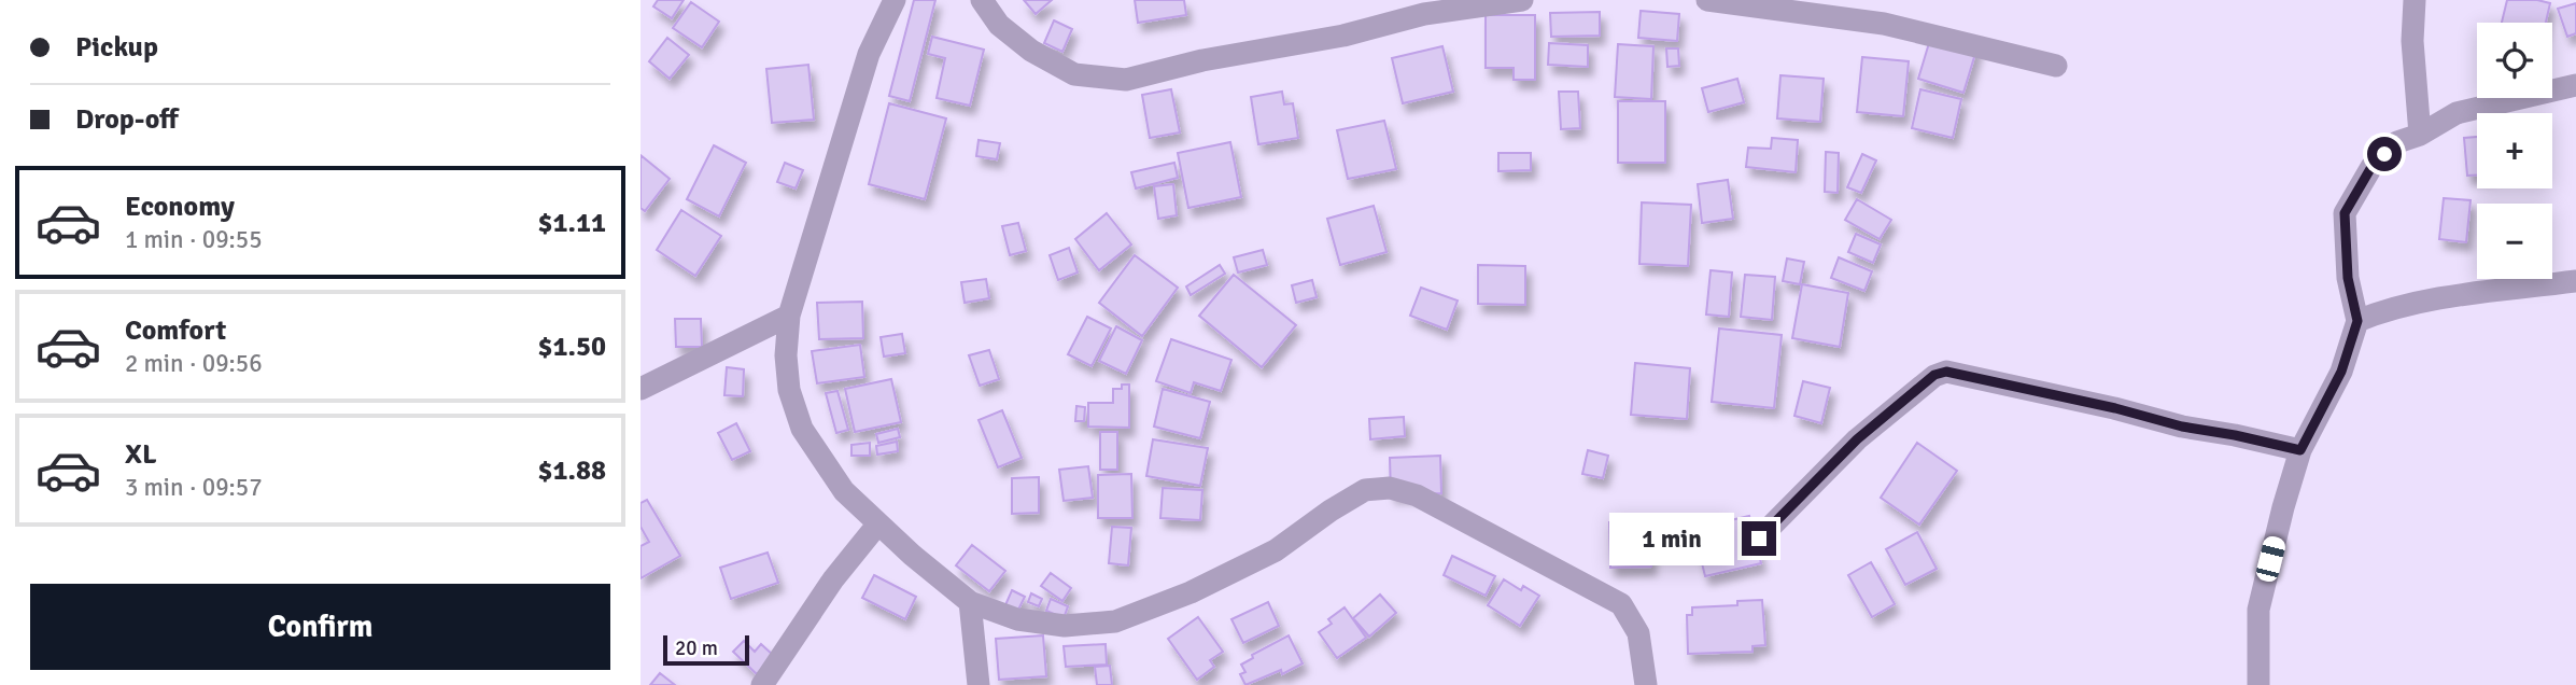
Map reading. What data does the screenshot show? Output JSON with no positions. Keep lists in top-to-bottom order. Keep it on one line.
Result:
{"scale_bar":"20 m","page":{"banner":["Pickup","Drop-off"],"map_buttons":["+","−"],"list":[{"name":"Economy","note":"1 min · 09:55","value":"$1.11"},{"name":"Comfort","note":"2 min · 09:56","value":"$1.50"},{"name":"XL","note":"3 min · 09:57","value":"$1.88"}],"bubble":"1 min","buttons":"Confirm","scale":"20 m"}}
